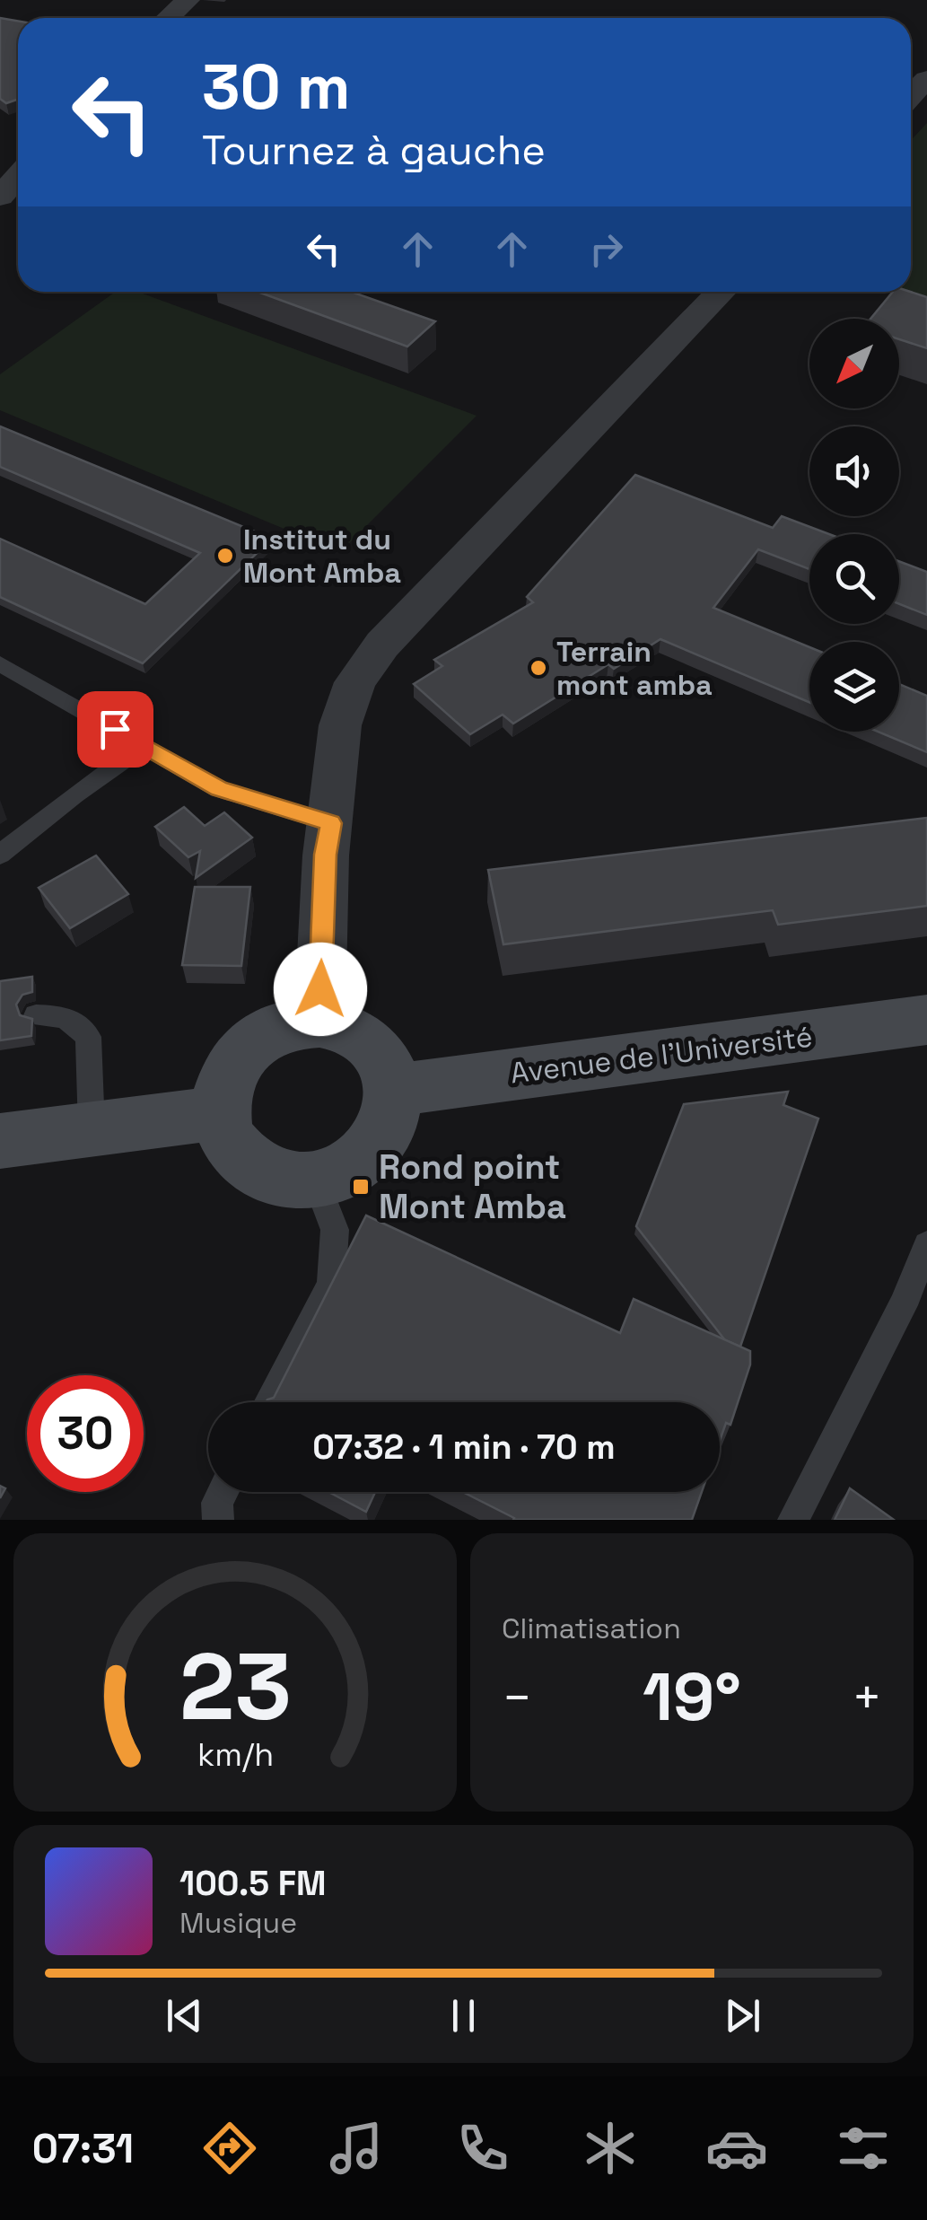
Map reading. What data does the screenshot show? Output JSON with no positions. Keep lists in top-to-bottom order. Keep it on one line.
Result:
{"streets":{"street":["Avenue de l'Université"]},"places":{"other":["Institut du Mont Amba","Terrain mont amba"],"transit":["Rond point Mont Amba"]},"north":"bottom left","page":{"turn":["30 m","Tournez à gauche"],"limit":"30","trip":"07:32 · 1 min · 70 m","tile":"Climatisation","heat":["−","19°","+"],"song":["100.5 FM","Musique"],"tabs":"07:31","gauge":["23","km/h"]}}
